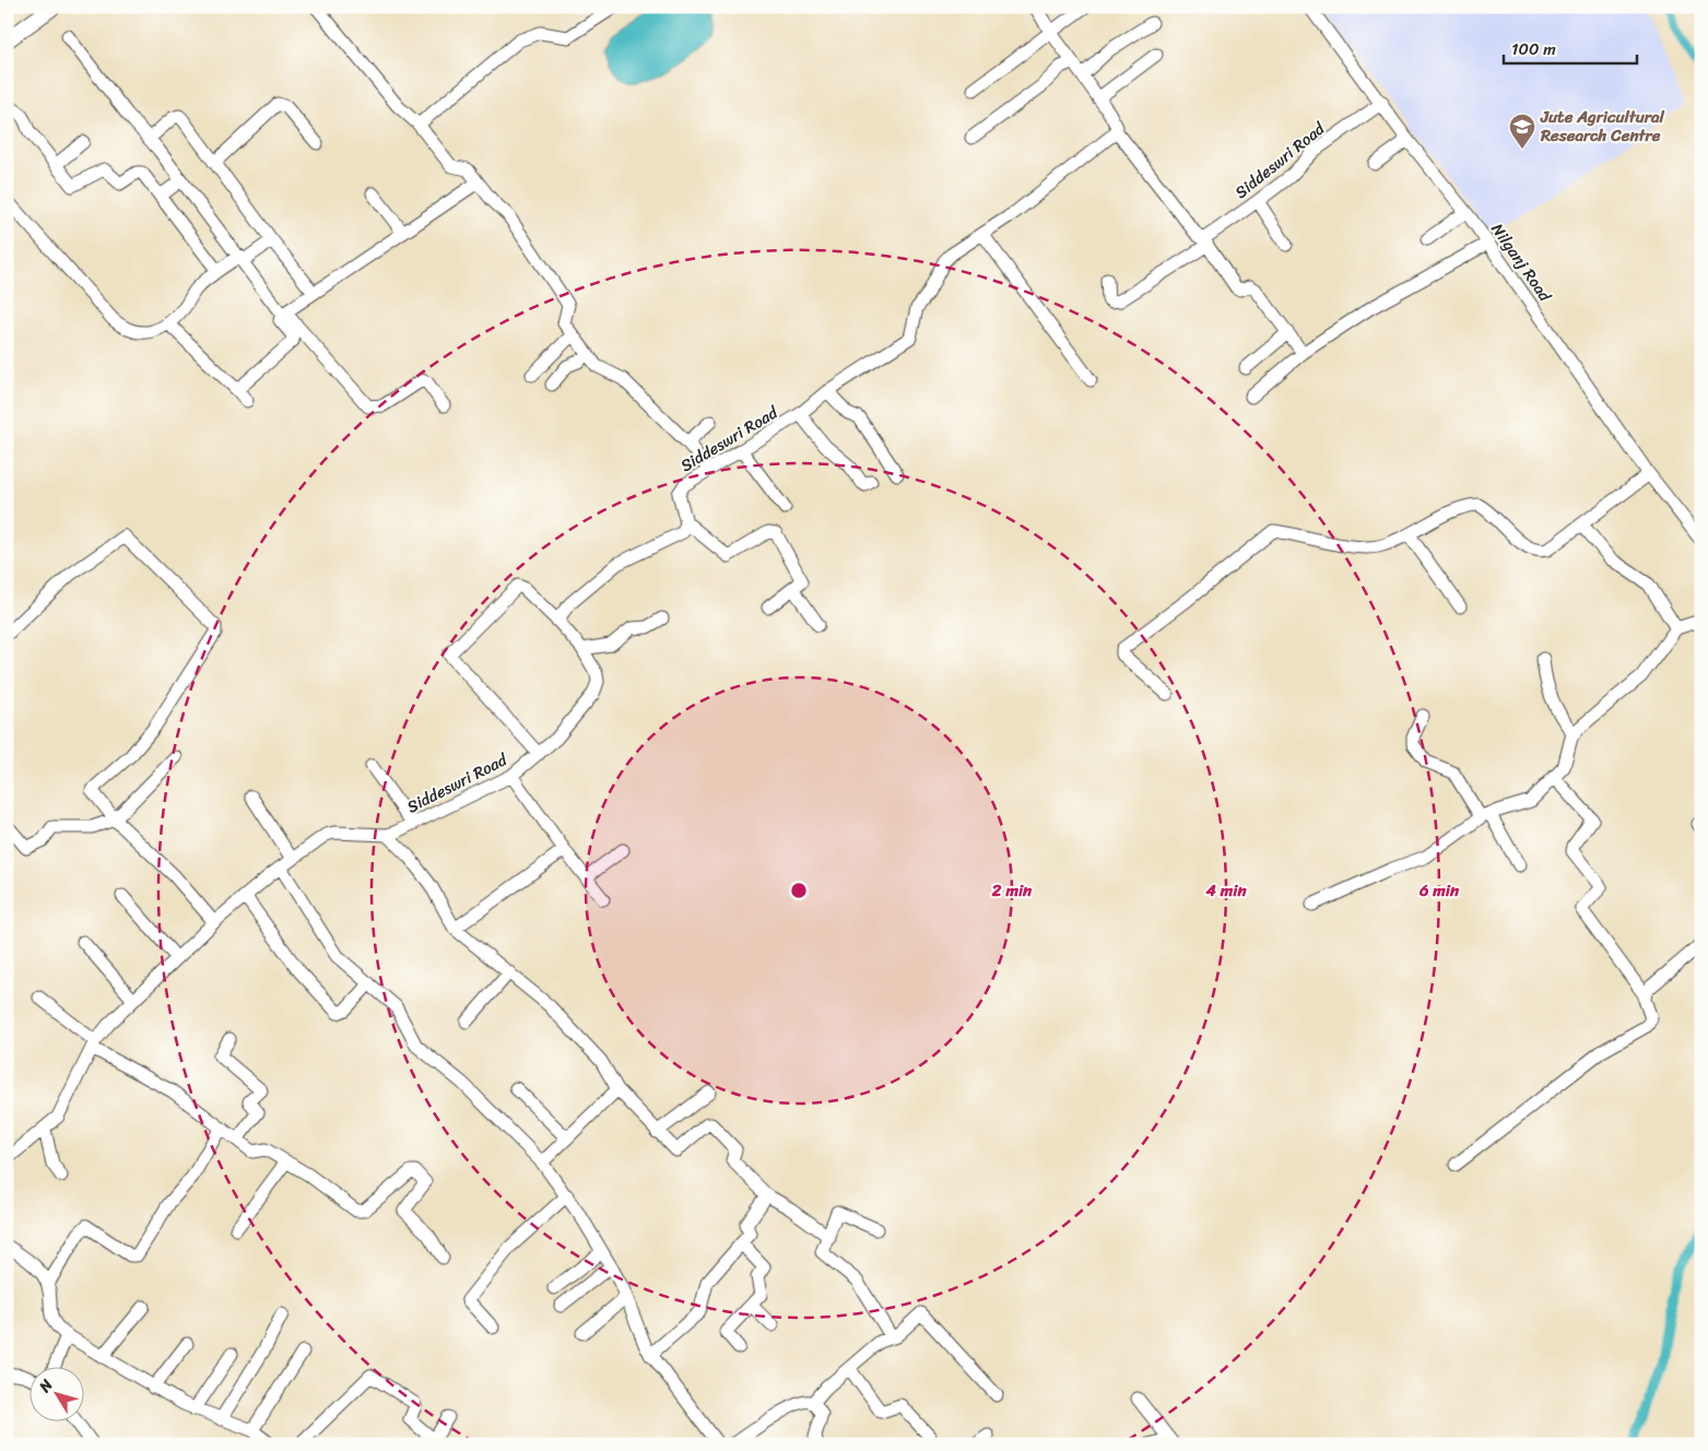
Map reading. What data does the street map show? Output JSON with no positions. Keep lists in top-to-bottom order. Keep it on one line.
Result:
{"streets":{"street":["Siddeswri Road","Nilganj Road"]},"crossings":[["Siddeswri Road","Nilganj Road"]],"places":{"school or university":["Jute Agricultural Research Centre"]},"scale_bar":"100 m","north":"top left","rings":["2 min","4 min","6 min"]}
